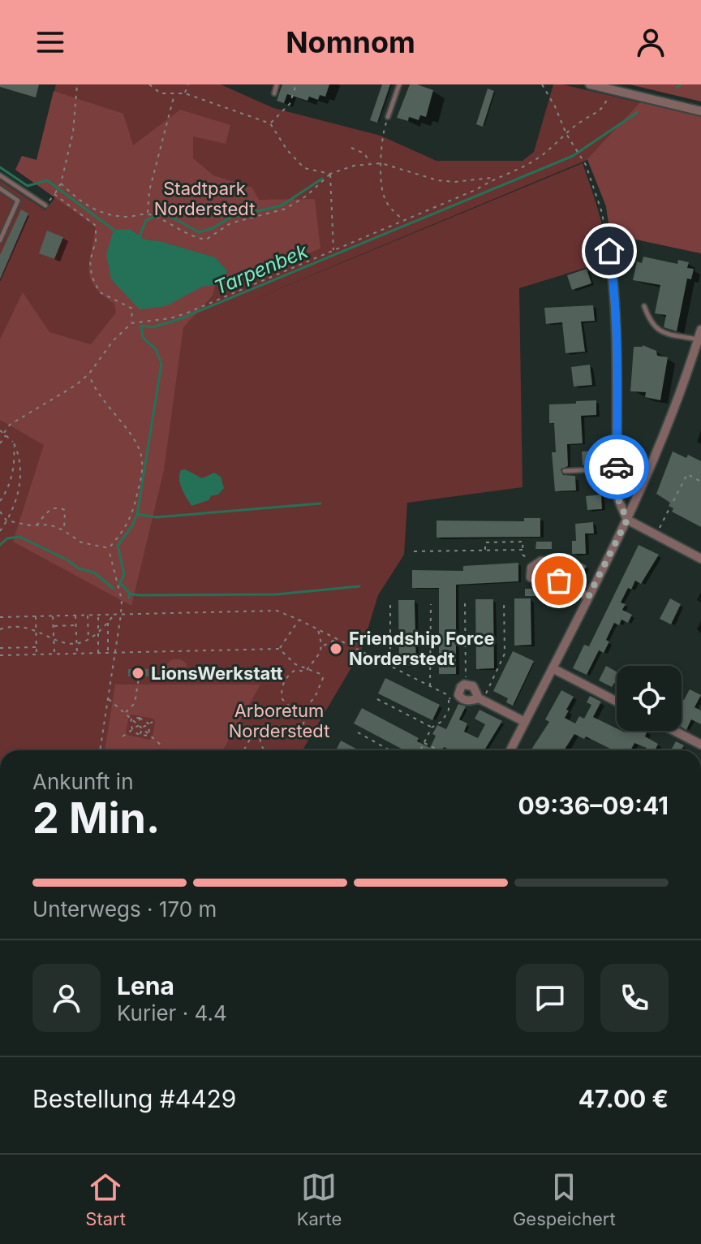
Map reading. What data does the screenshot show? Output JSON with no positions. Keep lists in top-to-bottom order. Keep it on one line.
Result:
{"water":["Tarpenbek"],"parks":["Stadtpark Norderstedt","Arboretum Norderstedt"],"places":["Friendship Force Norderstedt","LionsWerkstatt"],"page":{"header":"Nomnom","heading":["2 Min.","Ankunft in","09:36–09:41"],"panel":["Lena","Kurier · 4.4","Bestellung #4429","47.00 €"],"bar":"Unterwegs · 170 m","tabs":["Start","Karte","Gespeichert"]}}
